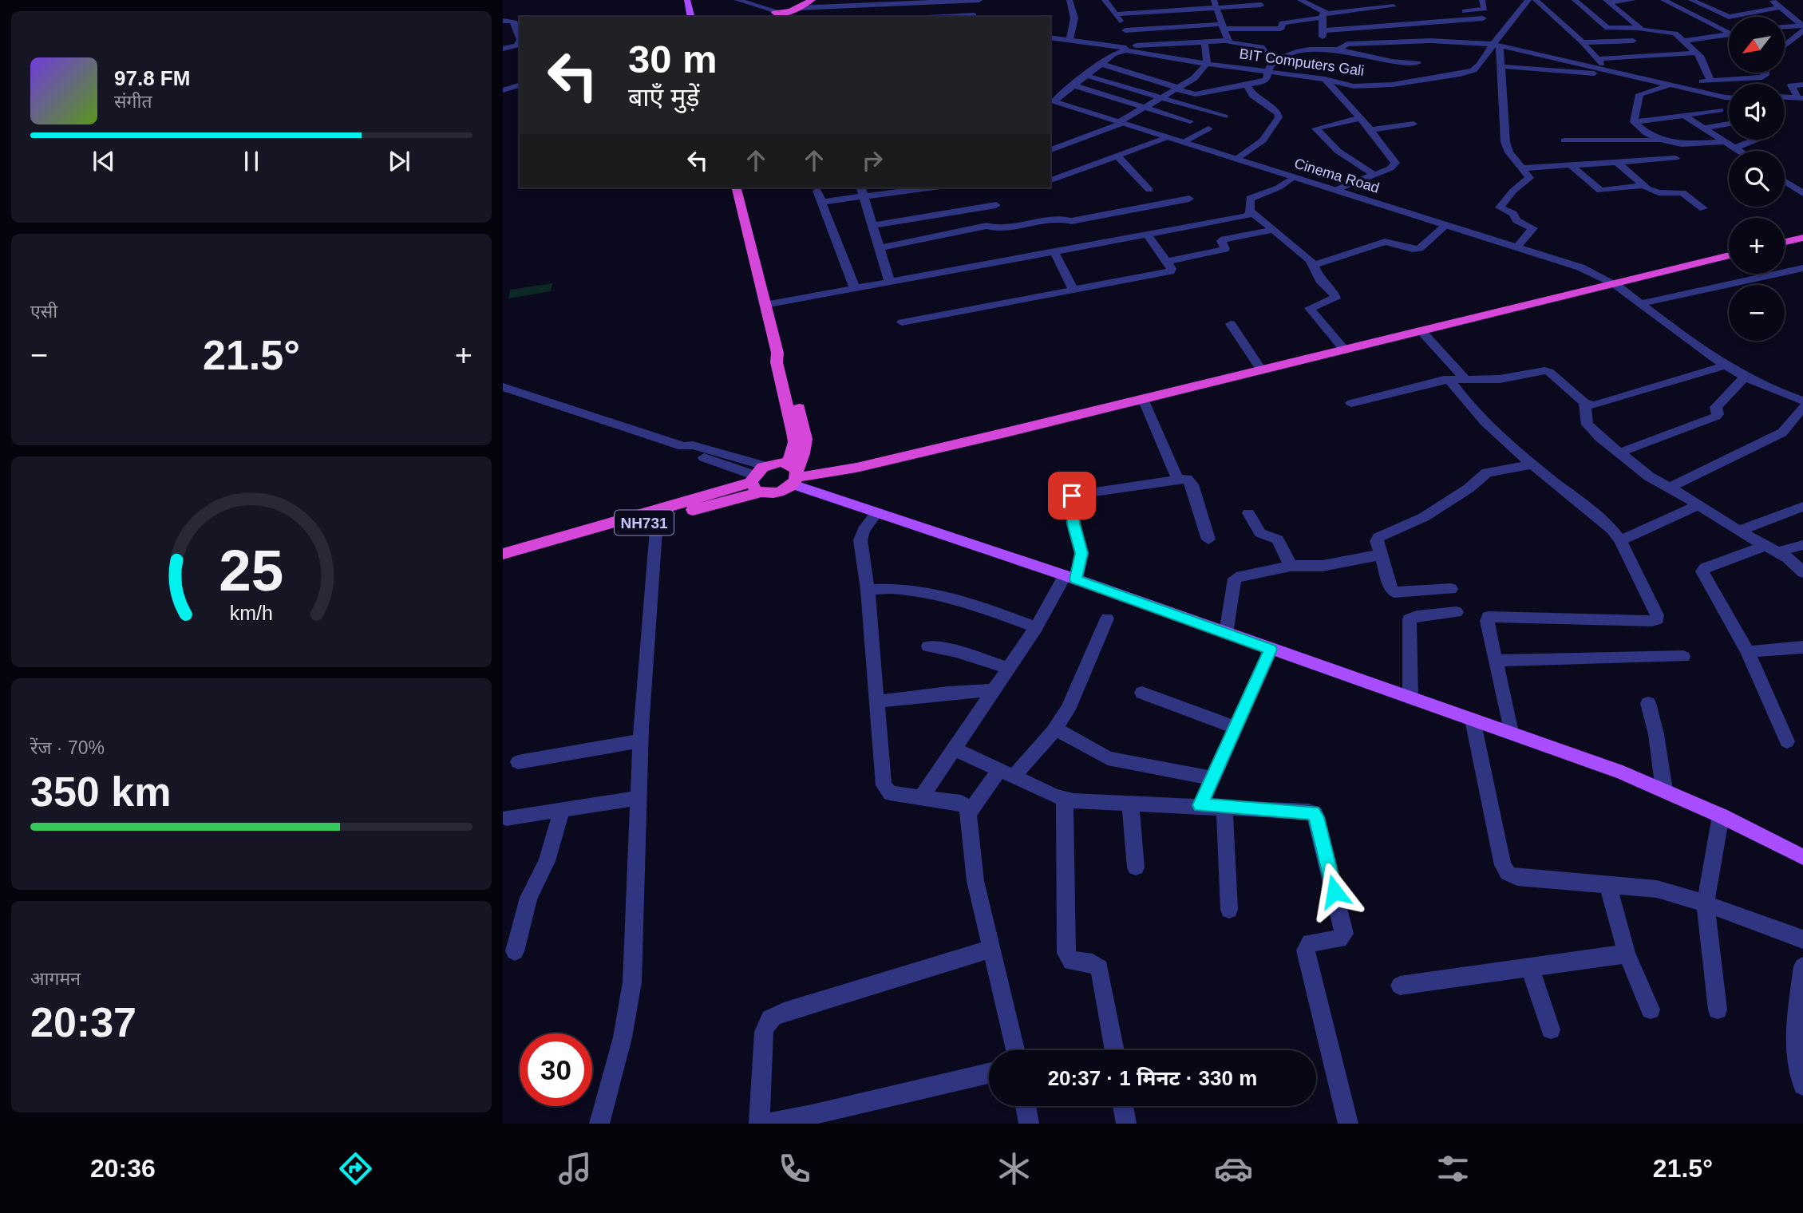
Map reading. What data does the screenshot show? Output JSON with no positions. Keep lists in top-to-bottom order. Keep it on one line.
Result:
{"streets":{"highway":["NH731"],"street":["BIT Computers Gali","Cinema Road"]},"north":"bottom left","page":{"map_buttons":["+","−"],"turn":["30 m","बाएँ मुड़ें"],"song":["97.8 FM","संगीत"],"tile":["एसी",["रेंज · 70%","350 km"],["आगमन","20:37"]],"heat":["−","21.5°","+"],"limit":"30","trip":"20:37 · 1 मिनट · 330 m","tabs":["20:36","21.5°"],"gauge":["25","km/h"]}}
